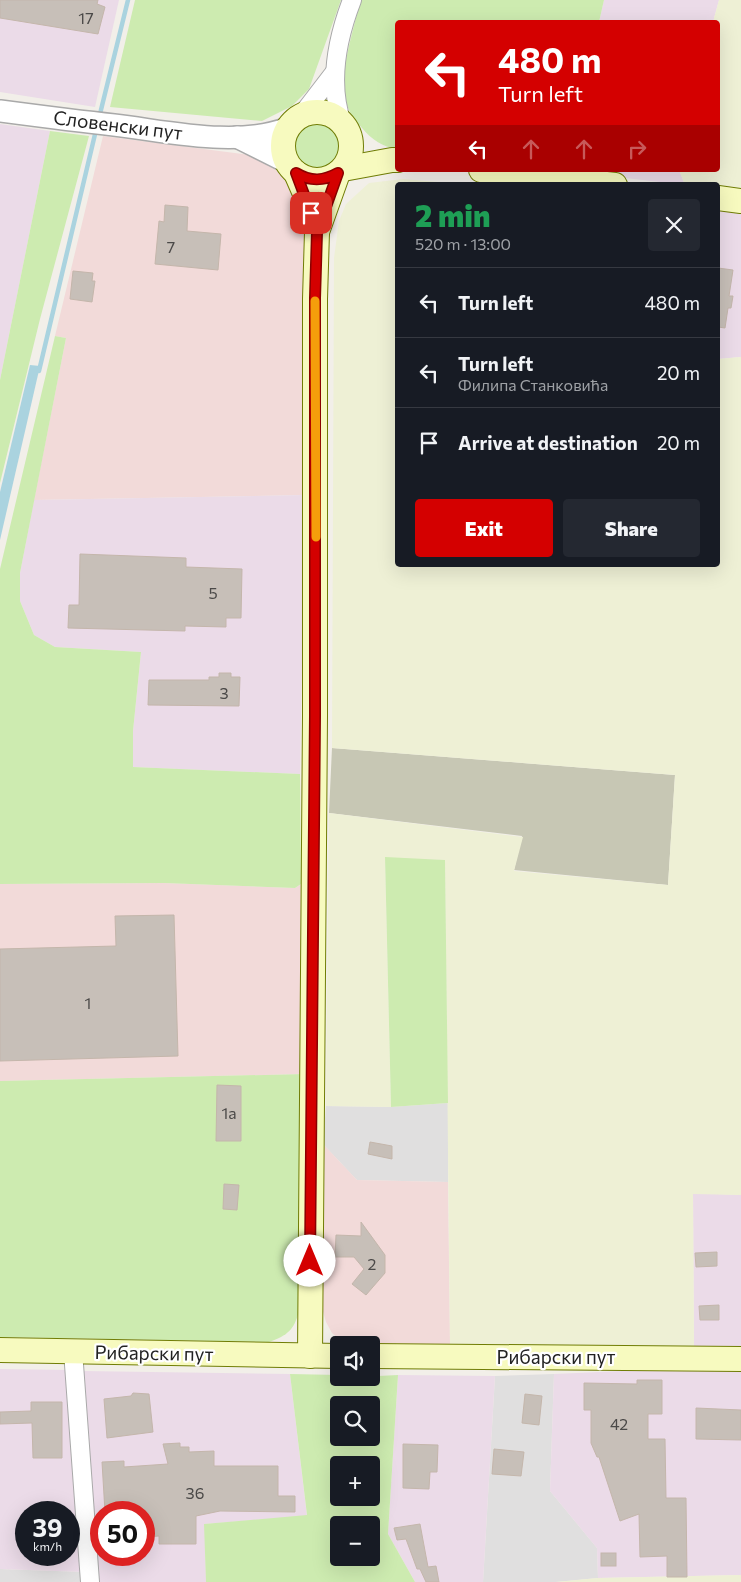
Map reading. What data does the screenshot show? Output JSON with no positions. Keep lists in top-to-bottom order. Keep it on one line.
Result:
{"streets":{"main road":["Рибарски пут"],"street":["Словенски пут"]},"house_numbers":["17","7","5","3","1","1a","2","42","36"],"page":{"turn":["480 m","Turn left"],"heading":["2 min","520 m · 13:00"],"list":[{"name":"Turn left","value":"480 m"},{"name":"Turn left","note":"Филипа Станковића","value":"20 m"},{"name":"Arrive at destination","value":"20 m"}],"buttons":["Exit","Share"],"map_buttons":["+","−"],"speed":"39 km/h","limit":"50"}}
